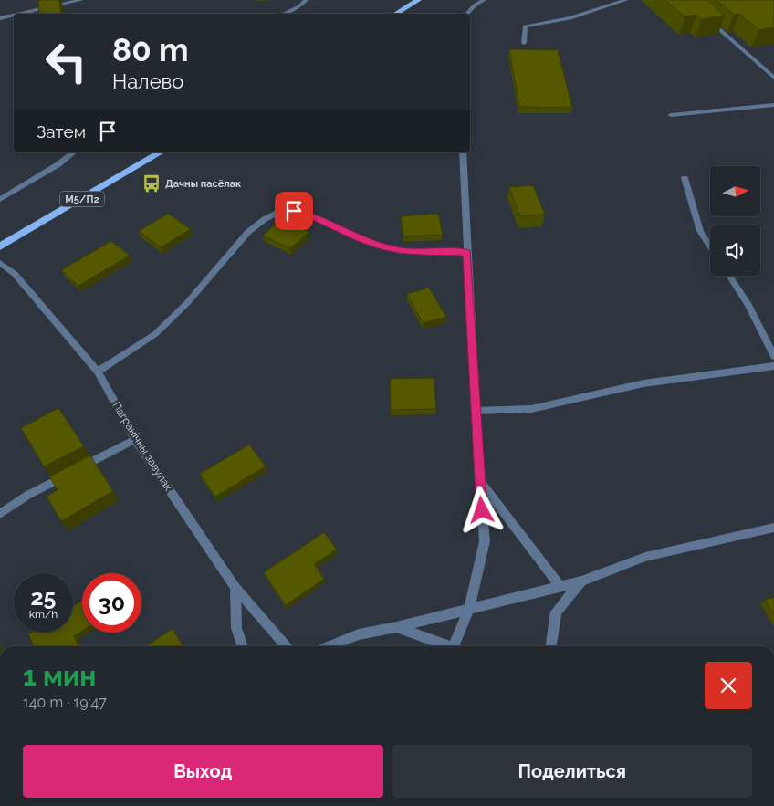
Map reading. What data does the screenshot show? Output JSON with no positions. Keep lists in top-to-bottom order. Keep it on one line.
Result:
{"streets":{"main road":["М5/П2"],"street":["Пагранічны завулак"]},"places":{"bus stop":["Дачны пасёлак"]},"north":"right","page":{"turn":["80 m","Налево"],"then":"Затем","speed":"25 km/h","limit":"30","heading":["1 мин","140 m · 19:47"],"buttons":["Выход","Поделиться"]}}
